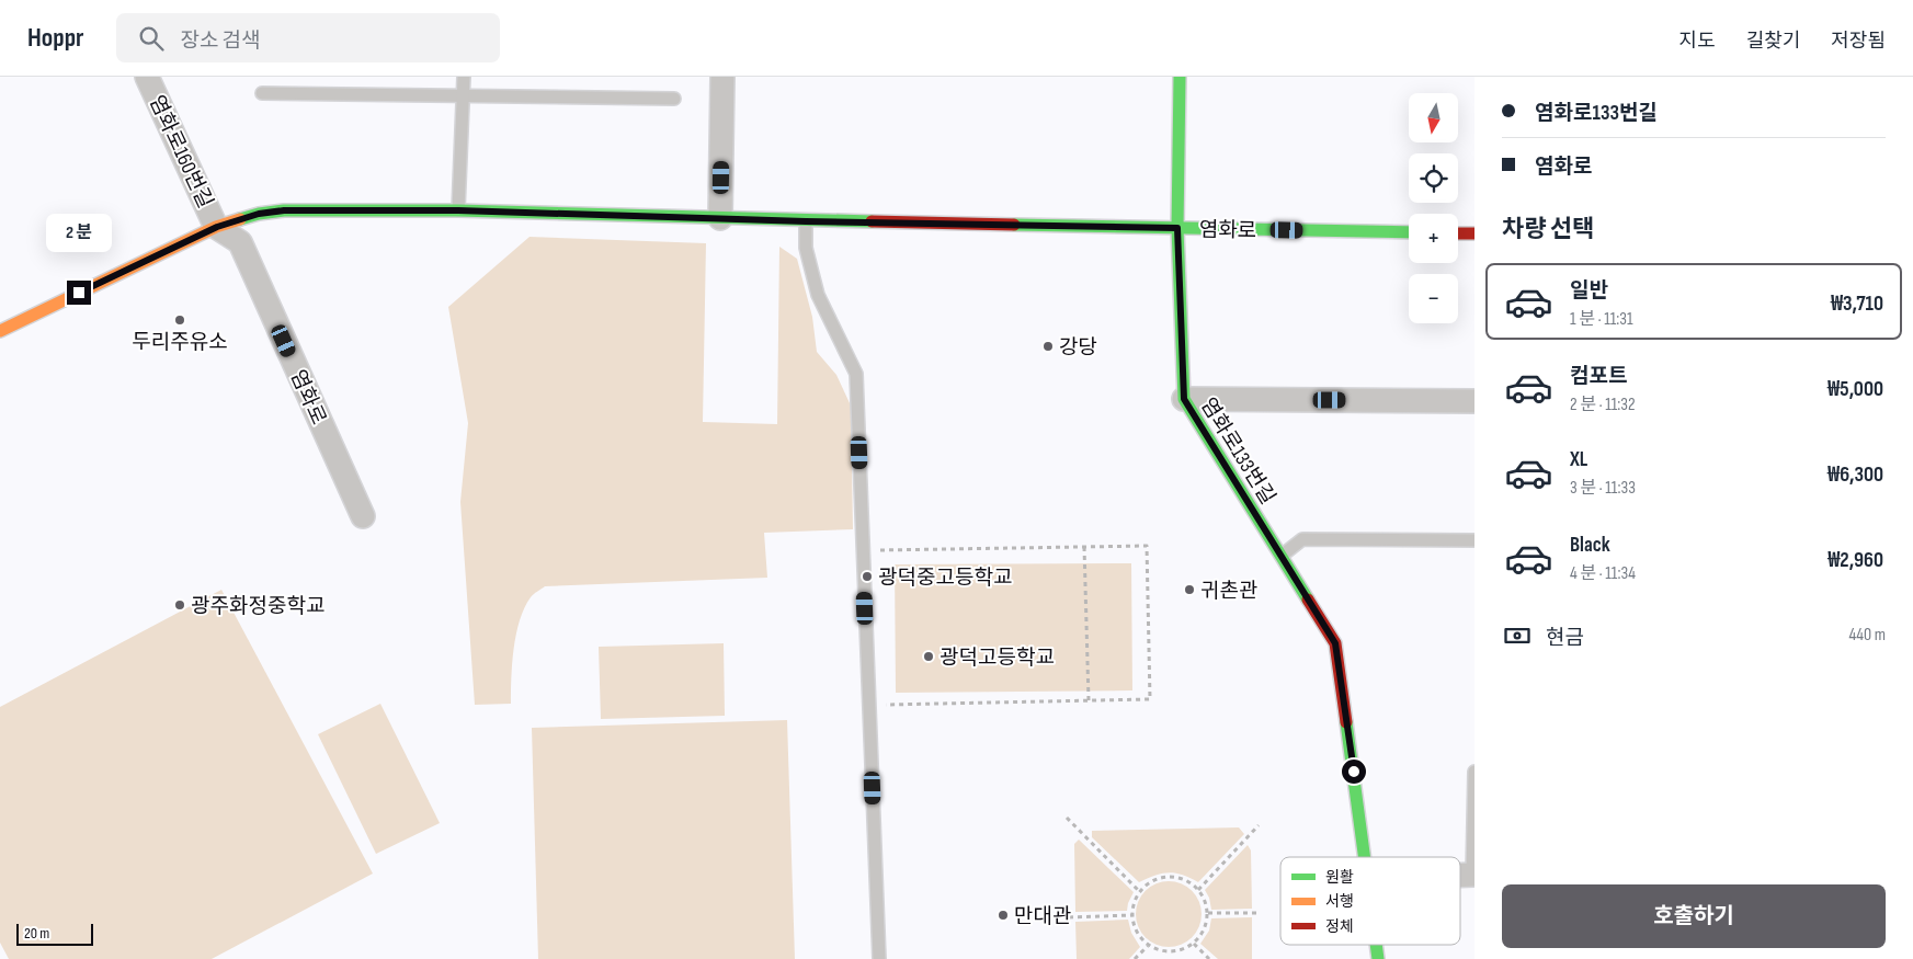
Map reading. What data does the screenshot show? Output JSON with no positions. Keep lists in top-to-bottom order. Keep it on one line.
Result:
{"streets":{"street":["염화로160번길","염화로","염화로133번길"]},"crossings":[["염화로160번길","염화로"],["염화로","염화로133번길"]],"places":["두리주유소","강당","광덕중고등학교","귀촌관","광주화정중학교","광덕고등학교","만대관"],"legend":["원활","서행","정체"],"scale_bar":"20 m","north":"bottom","page":{"header":"Hoppr","search":"장소 검색","nav":["지도","길찾기","저장됨"],"banner":["염화로133번길","염화로"],"map_buttons":["+","−"],"heading":"차량 선택","bubble":"2 분","list":[{"name":"일반","note":"1 분 · 11:31","value":"₩3,710"},{"name":"컴포트","note":"2 분 · 11:32","value":"₩5,000"},{"name":"XL","note":"3 분 · 11:33","value":"₩6,300"},{"name":"Black","note":"4 분 · 11:34","value":"₩2,960"}],"pay":["현금","440 m"],"buttons":"호출하기","scale":"20 m"}}
